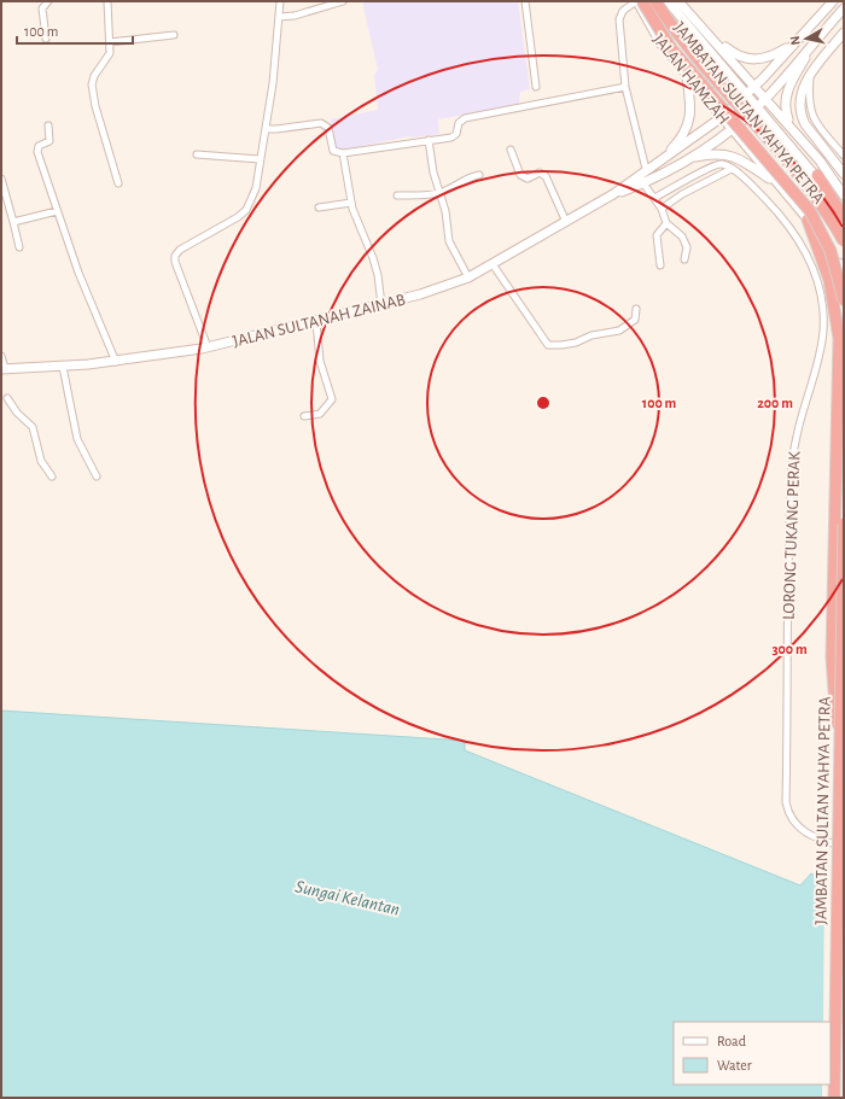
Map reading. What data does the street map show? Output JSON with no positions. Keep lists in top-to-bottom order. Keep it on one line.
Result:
{"streets":{"highway":["JAMBATAN SULTAN YAHYA PETRA"],"main road":["JALAN HAMZAH","JALAN SULTANAH ZAINAB"],"street":["LORONG TUKANG PERAK"]},"water":["Sungai Kelantan"],"legend":["Road","Water"],"scale_bar":"100 m","north":"left","rings":["100 m","200 m","300 m"]}
